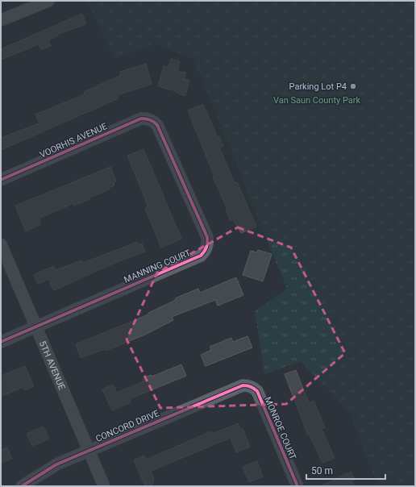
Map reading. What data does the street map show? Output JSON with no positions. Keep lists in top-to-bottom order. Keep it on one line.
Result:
{"streets":{"street":["VOORHIS AVENUE","MANNING COURT","5TH AVENUE","CONCORD DRIVE","MONROE COURT"]},"crossings":[["VOORHIS AVENUE","MANNING COURT"],["MANNING COURT","5TH AVENUE"],["5TH AVENUE","CONCORD DRIVE"],["CONCORD DRIVE","MONROE COURT"]],"parks":["Van Saun County Park"],"places":["Parking Lot P4"],"scale_bar":"50 m"}
